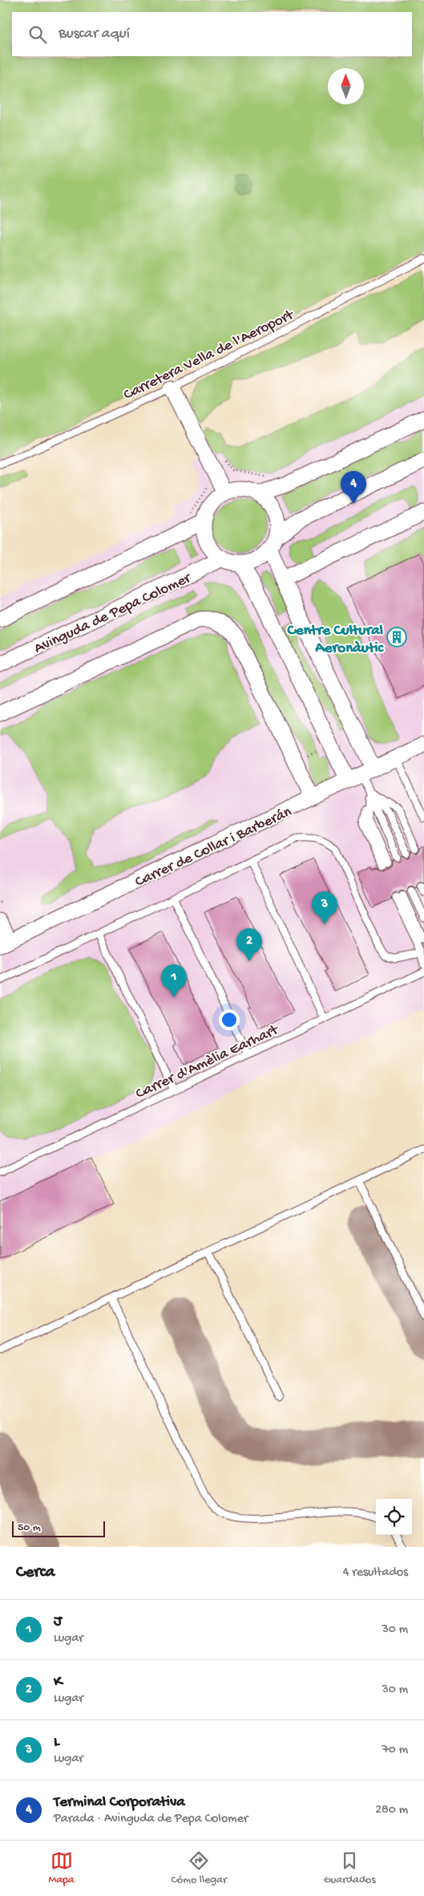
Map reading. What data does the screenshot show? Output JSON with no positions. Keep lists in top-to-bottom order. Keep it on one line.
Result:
{"streets":{"street":["Avinguda de Pepa Colomer","Carrer de Collar i Barberán"],"lane":["Carretera Vella de l'Aeroport","Carrer d'Amèlia Earhart"]},"places":{"building":["Centre Cultural Aeronàutic"]},"scale_bar":"50 m","north":"top","page":{"search":"Buscar aquí","pins":["4","3","2","1"],"scale":"50 m","heading":["Cerca","4 resultados"],"list":[{"mark":"1","name":"J","note":"Lugar","value":"30 m"},{"mark":"2","name":"K","note":"Lugar","value":"30 m"},{"mark":"3","name":"L","note":"Lugar","value":"70 m"},{"mark":"4","name":"Terminal Corporativa","note":"Parada · Avinguda de Pepa Colomer","value":"280 m"}],"nav":["Mapa","Cómo llegar","Guardados"]}}
